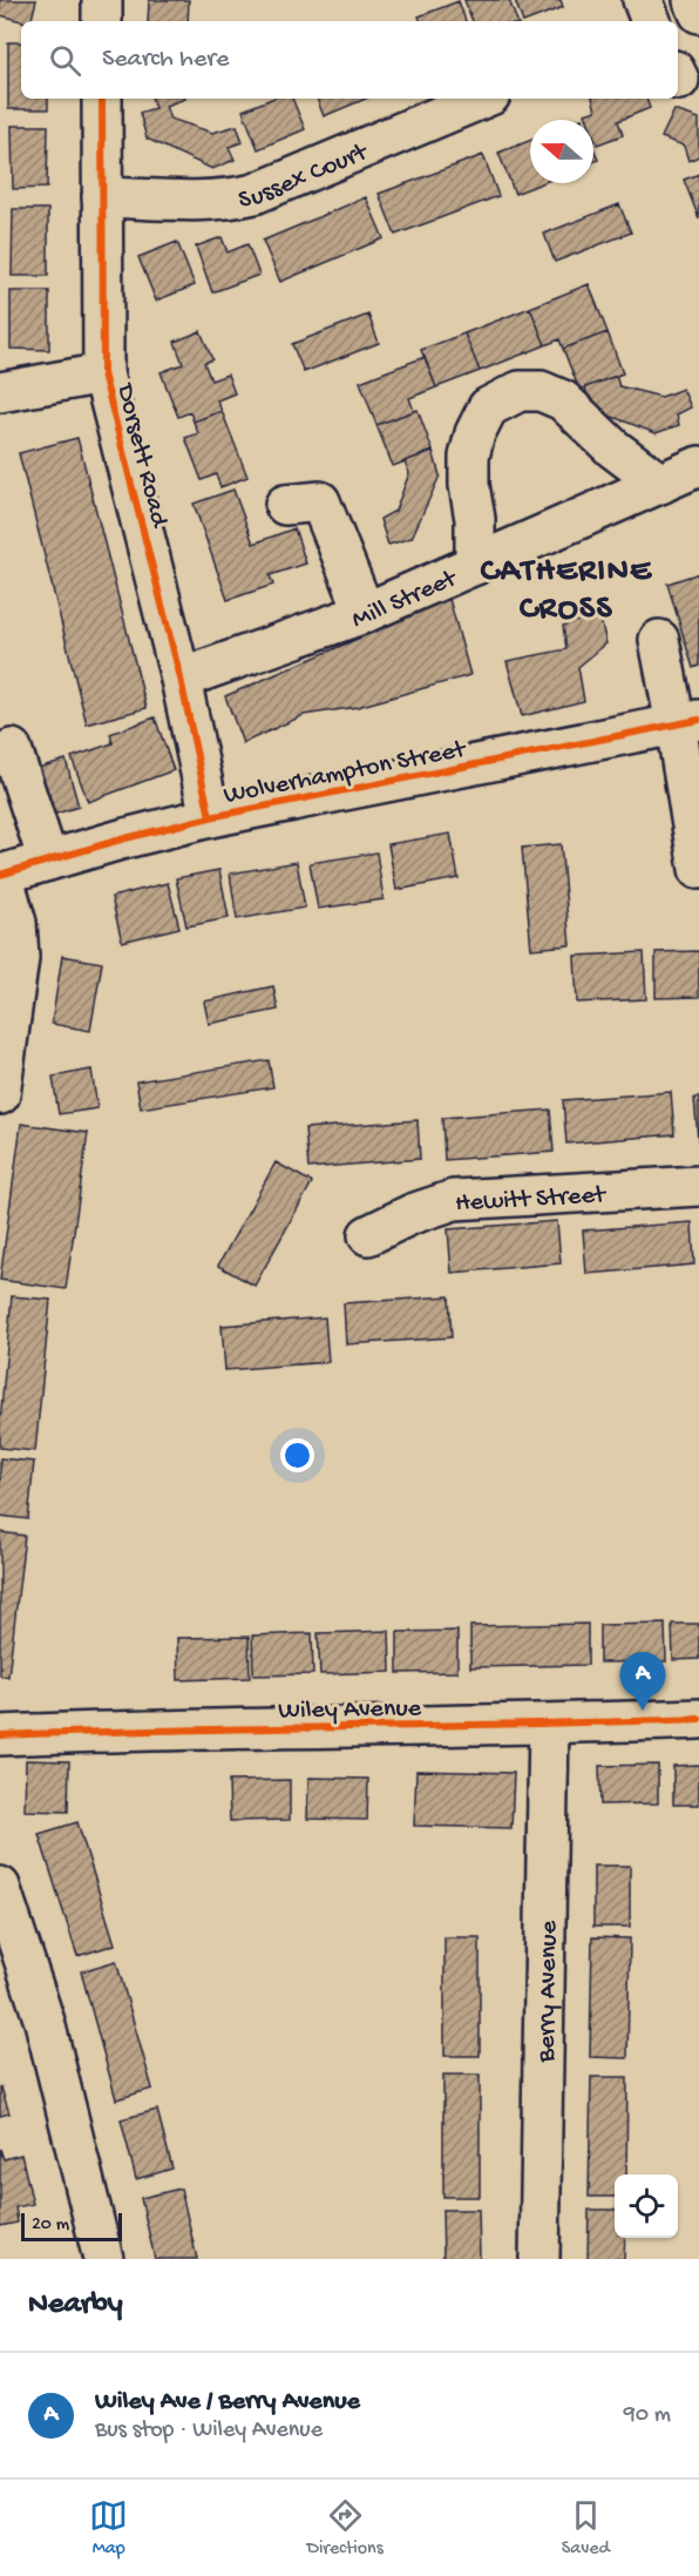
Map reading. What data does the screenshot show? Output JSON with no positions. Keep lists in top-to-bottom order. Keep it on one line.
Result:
{"streets":{"street":["Sussex Court","Dorsett Road","Mill Street","Wolverhampton Street","Hewitt Street","Wiley Avenue","Berry Avenue"]},"crossings":[["Sussex Court","Dorsett Road"],["Dorsett Road","Mill Street"],["Dorsett Road","Wolverhampton Street"],["Wiley Avenue","Berry Avenue"]],"districts":["CATHERINE CROSS"],"scale_bar":"20 m","north":"left","page":{"search":"Search here","pins":"A","scale":"20 m","heading":"Nearby","list":[{"mark":"A","name":"Wiley Ave / Berry Avenue","note":"Bus stop · Wiley Avenue","value":"90 m"}],"nav":["Map","Directions","Saved"]}}
